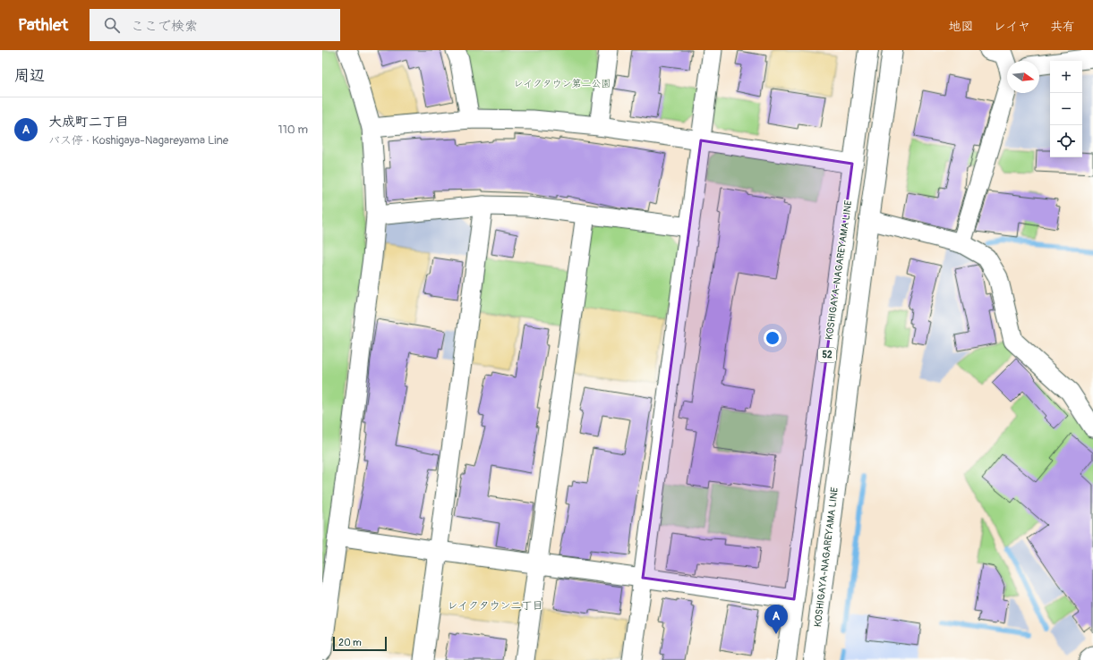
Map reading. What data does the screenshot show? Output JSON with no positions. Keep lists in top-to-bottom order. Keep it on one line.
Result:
{"streets":{"main road":["KOSHIGAYA-NAGAREYAMA LINE","52"]},"districts":["レイクタウン二丁目"],"parks":["レイクタウン第二公園"],"scale_bar":"20 m","north":"right","page":{"header":"Pathlet","search":"ここで検索","nav":["地図","レイヤ","共有"],"heading":"周辺","map_buttons":["+","−"],"list":[{"mark":"A","name":"大成町二丁目","note":"バス停 · Koshigaya-Nagareyama Line","value":"110 m"}],"pins":"A","scale":"20 m"}}
